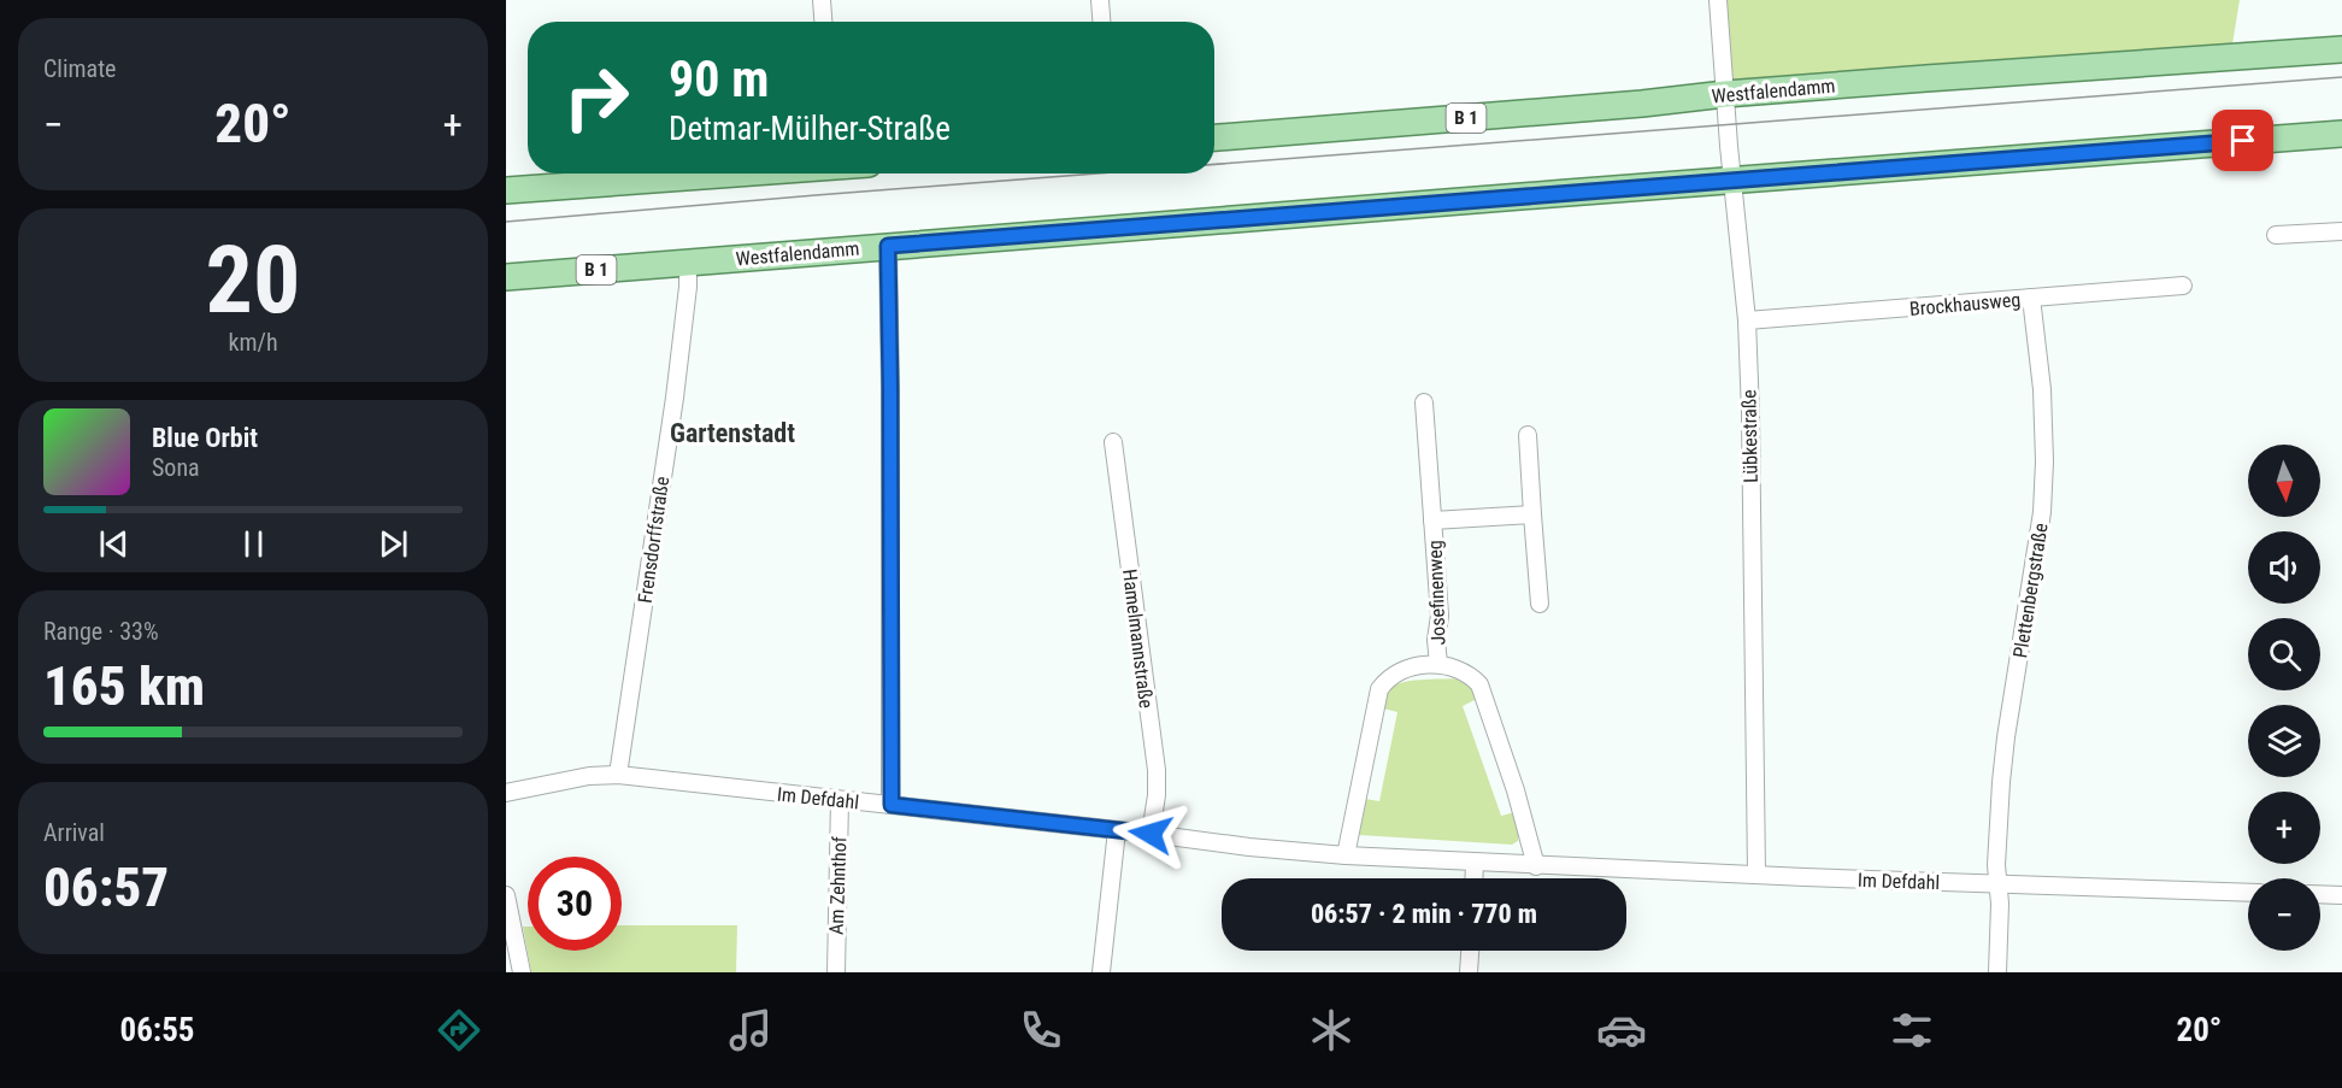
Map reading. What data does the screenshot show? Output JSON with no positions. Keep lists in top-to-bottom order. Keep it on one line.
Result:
{"streets":{"main road":["Westfalendamm","B 1"],"street":["Brockhausweg","Lübkestraße","Frensdorffstraße","Plettenbergstraße","Josefinenweg","Hamelmannstraße","Im Defdahl","Am Zehnthof"]},"crossings":[["Westfalendamm","Lübkestraße"],["Westfalendamm","Frensdorffstraße"],["Brockhausweg","Lübkestraße"],["Brockhausweg","Plettenbergstraße"],["Lübkestraße","Im Defdahl"],["Frensdorffstraße","Im Defdahl"],["Plettenbergstraße","Im Defdahl"],["Hamelmannstraße","Im Defdahl"],["Im Defdahl","Am Zehnthof"]],"districts":["Gartenstadt"],"north":"bottom","page":{"tile":["Climate",["20","km/h"],["Range · 33%","165 km"],["Arrival","06:57"]],"turn":["90 m","Detmar-Mülher-Straße"],"heat":["−","20°","+"],"song":["Blue Orbit","Sona"],"map_buttons":["+","−"],"limit":"30","trip":"06:57 · 2 min · 770 m","tabs":["06:55","20°"]}}
